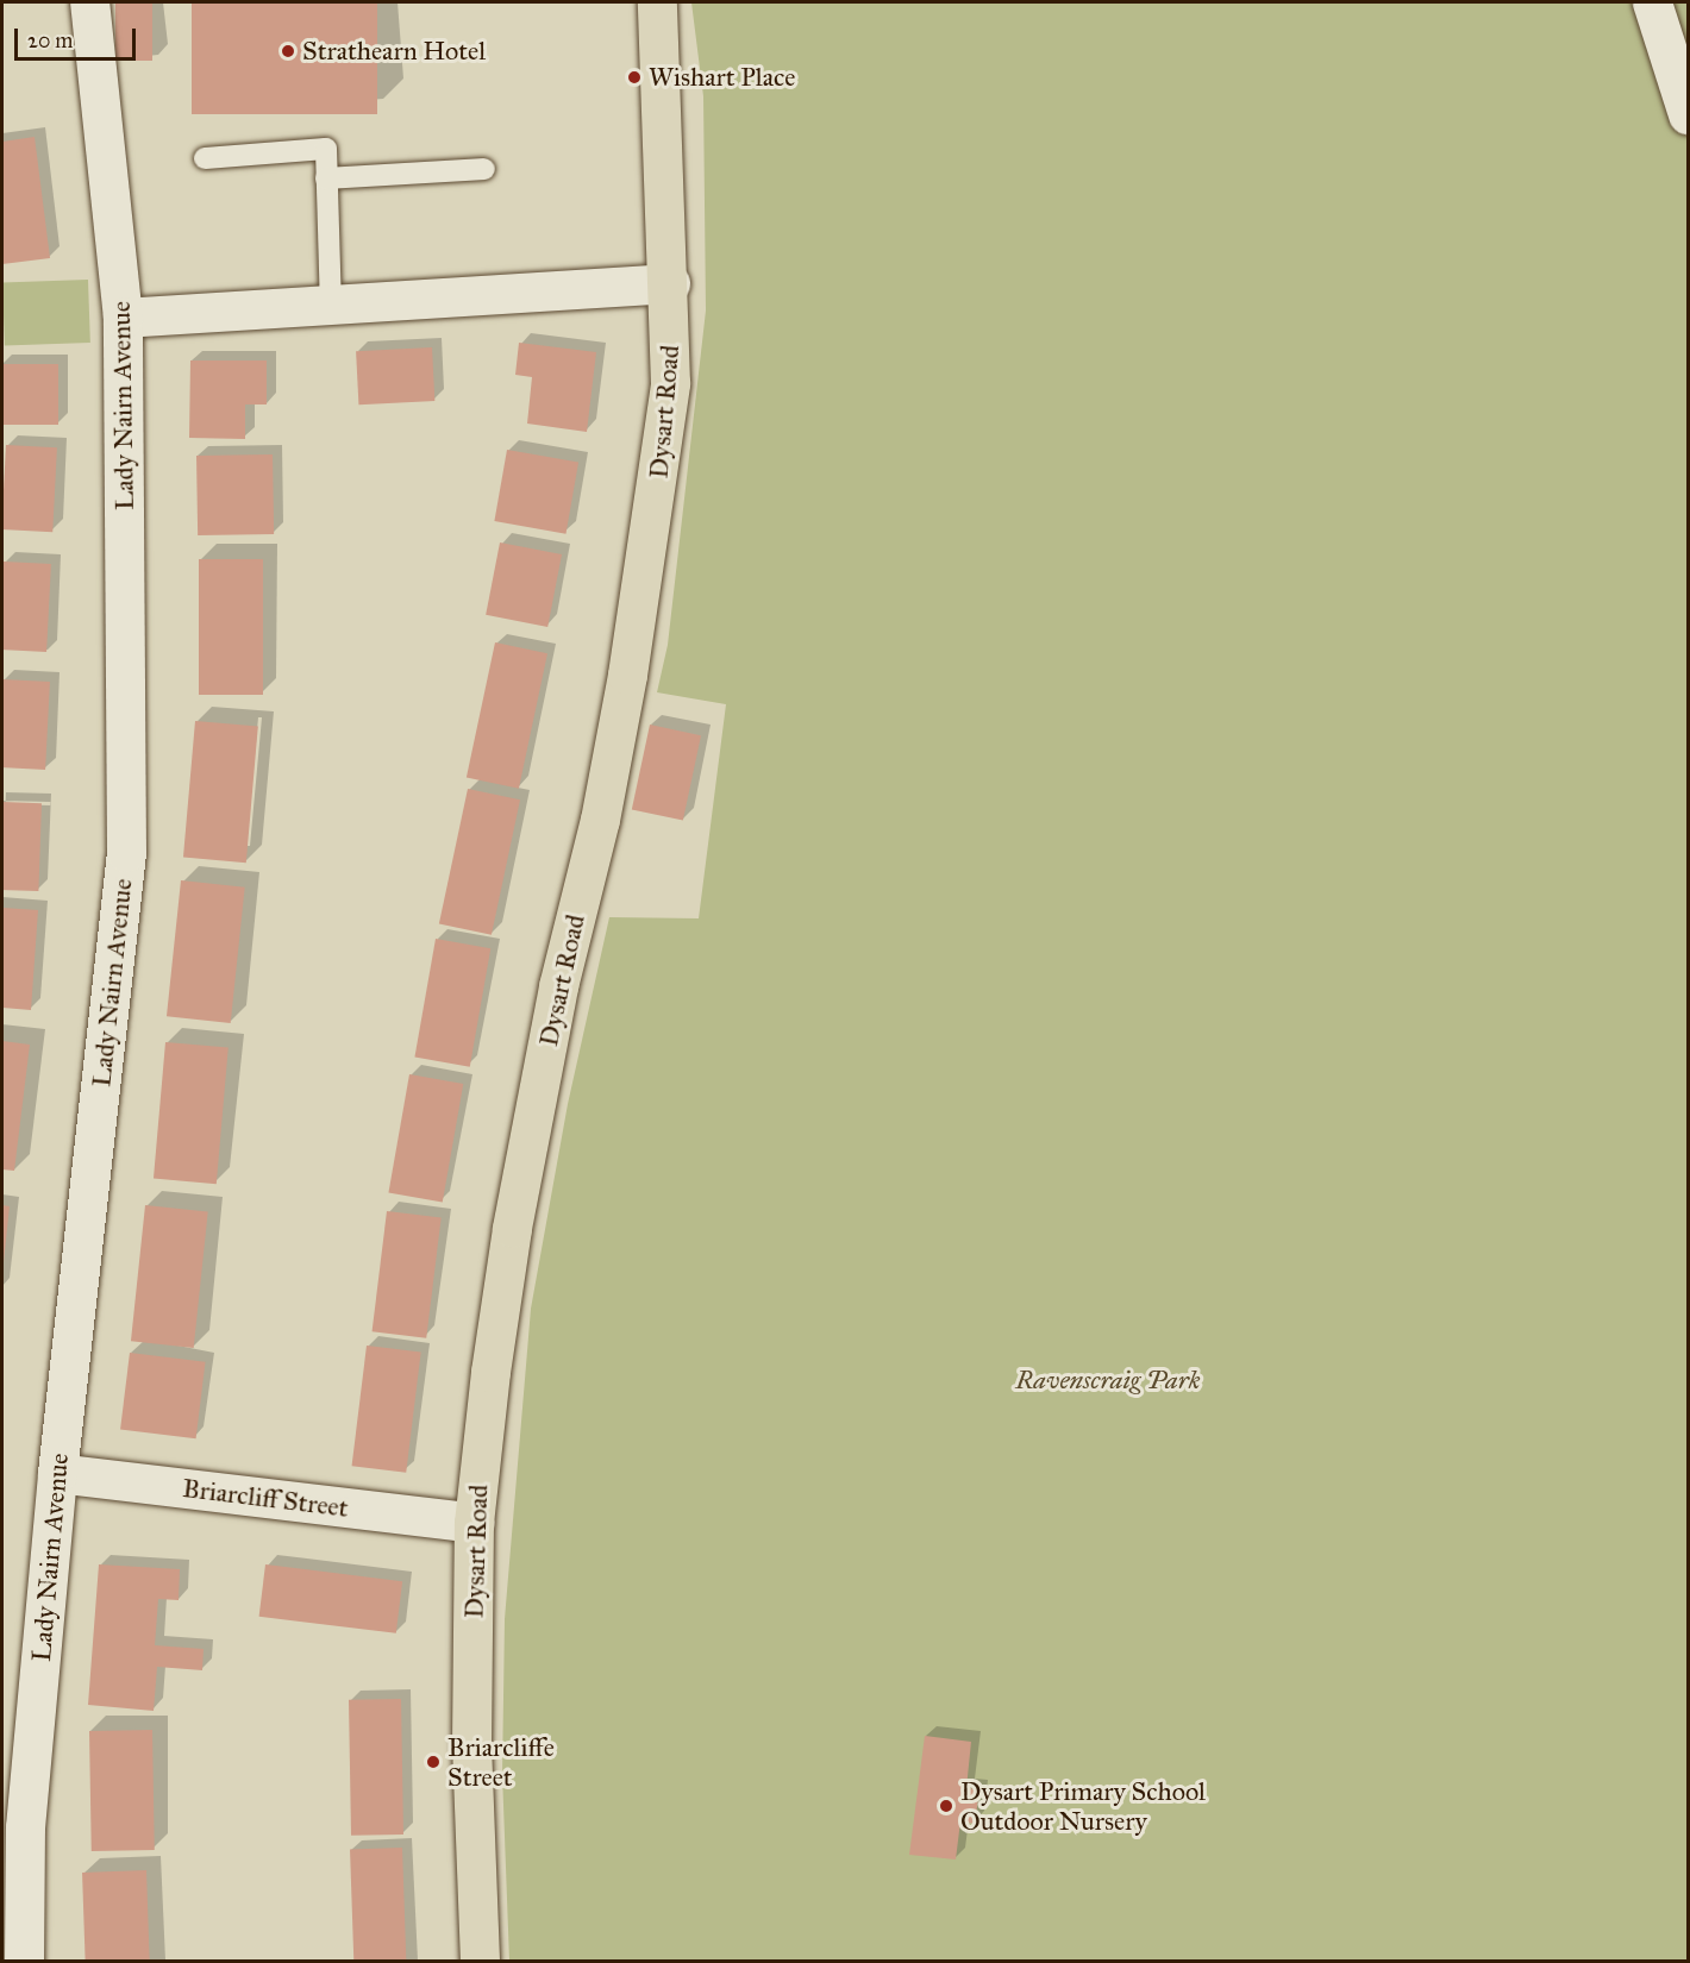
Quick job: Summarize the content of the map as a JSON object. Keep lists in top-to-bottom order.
{
  "streets": {
    "main road": ["Dysart Road"],
    "street": ["Lady Nairn Avenue", "Briarcliff Street"]
  },
  "crossings": [
    ["Lady Nairn Avenue", "Briarcliff Street"],
    ["Dysart Road", "Briarcliff Street"]
  ],
  "parks": ["Ravenscraig Park"],
  "places": [
    "Strathearn Hotel",
    "Wishart Place",
    "Briarcliffe Street",
    "Dysart Primary School Outdoor Nursery"
  ],
  "scale_bar": "20 m"
}
